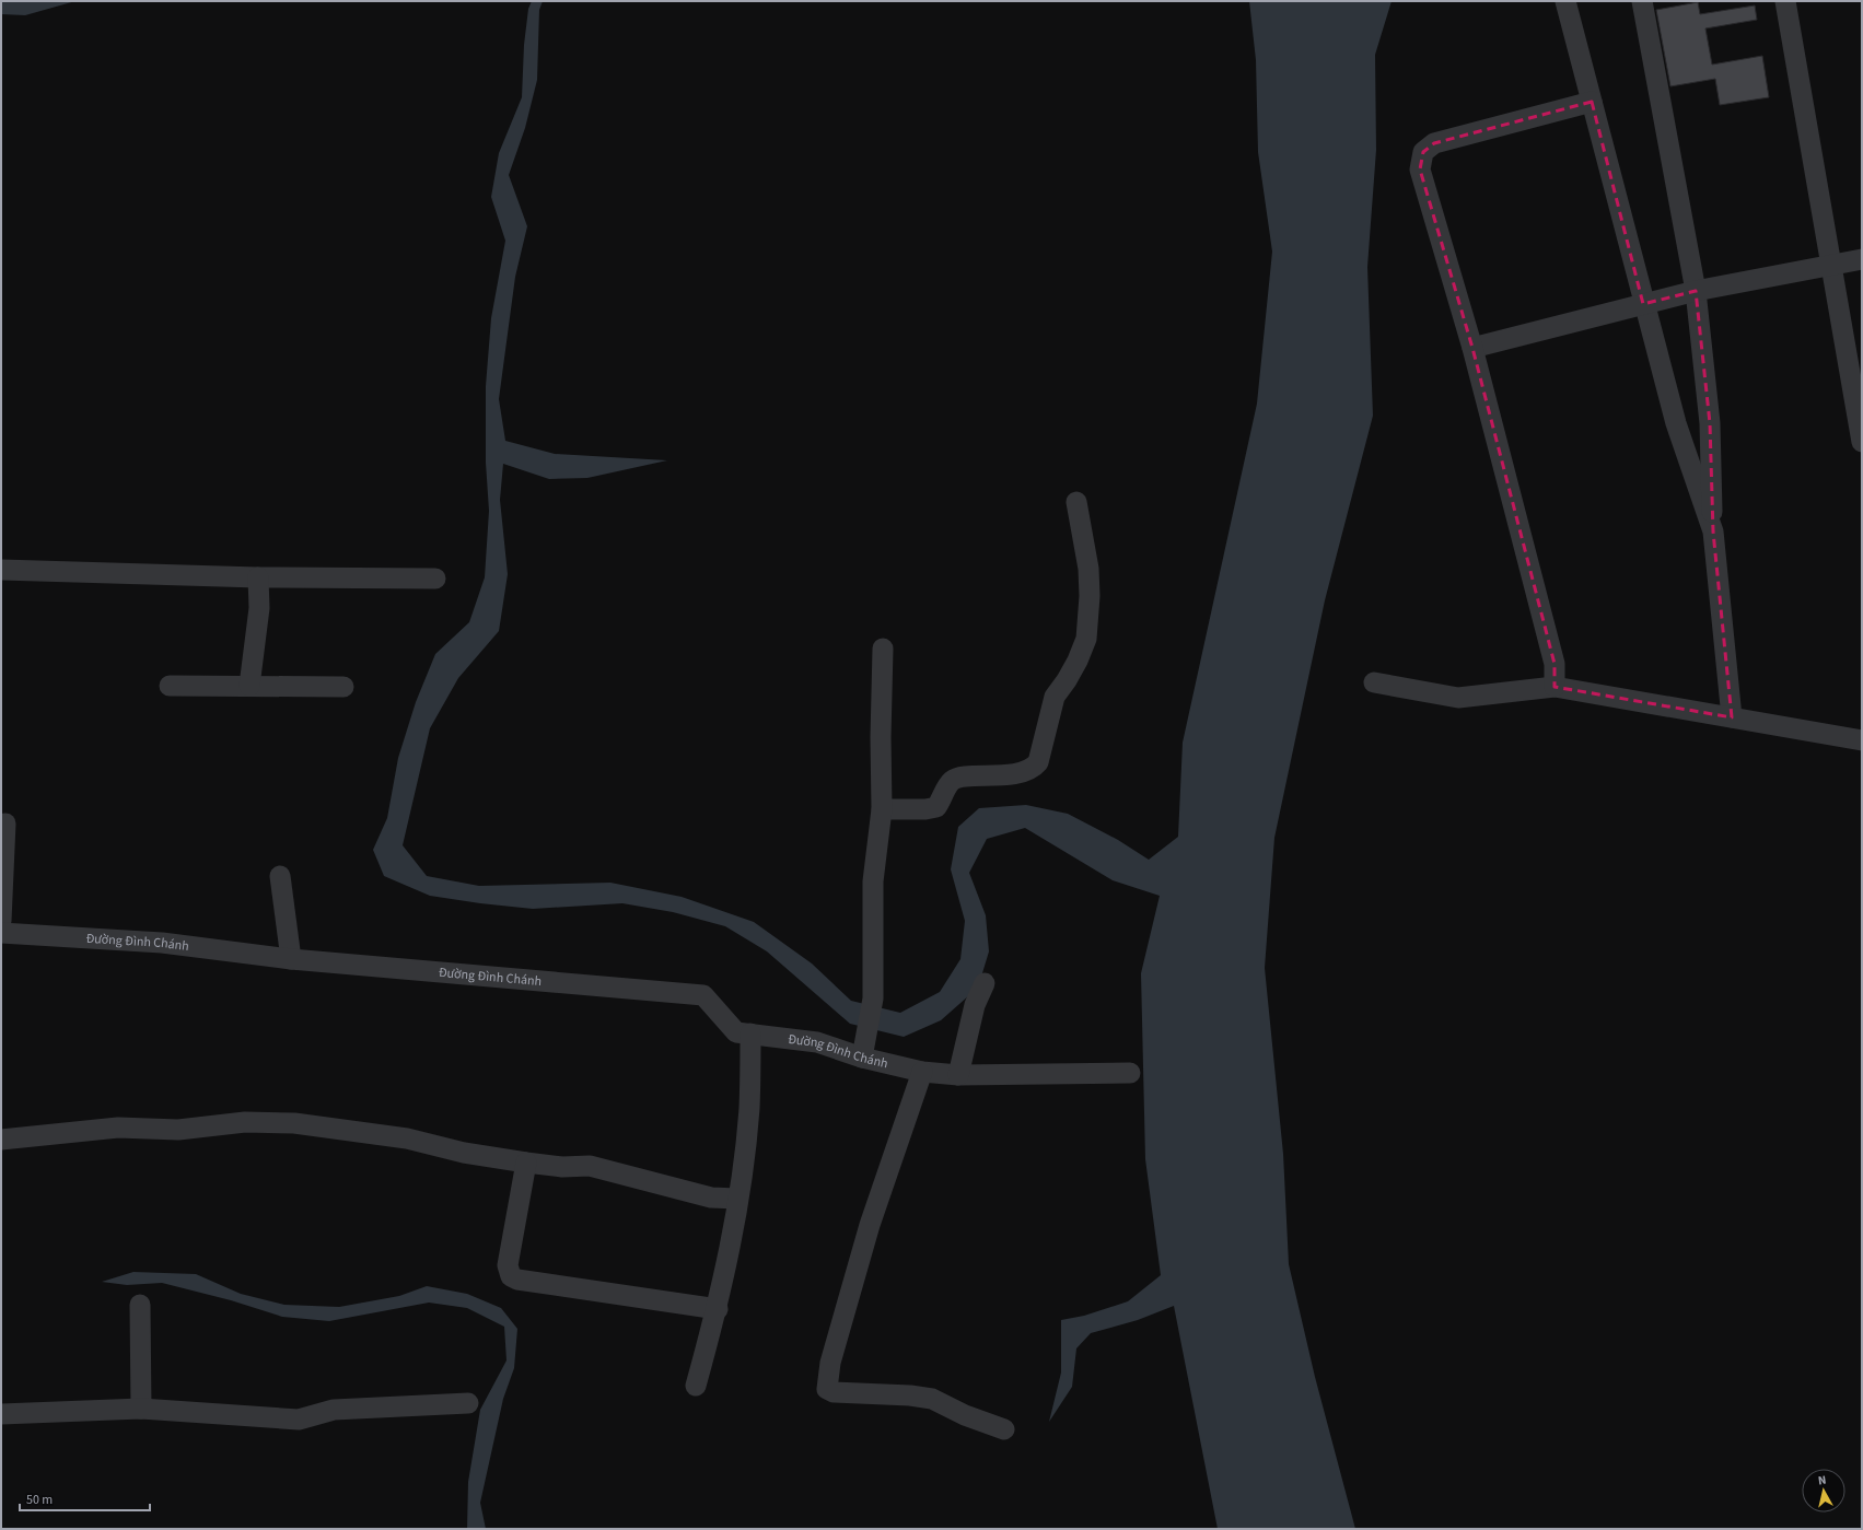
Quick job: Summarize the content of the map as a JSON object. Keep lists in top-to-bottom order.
{
  "streets": {
    "street": ["Đường Đình Chánh"]
  },
  "scale_bar": "50 m",
  "north": "top"
}
